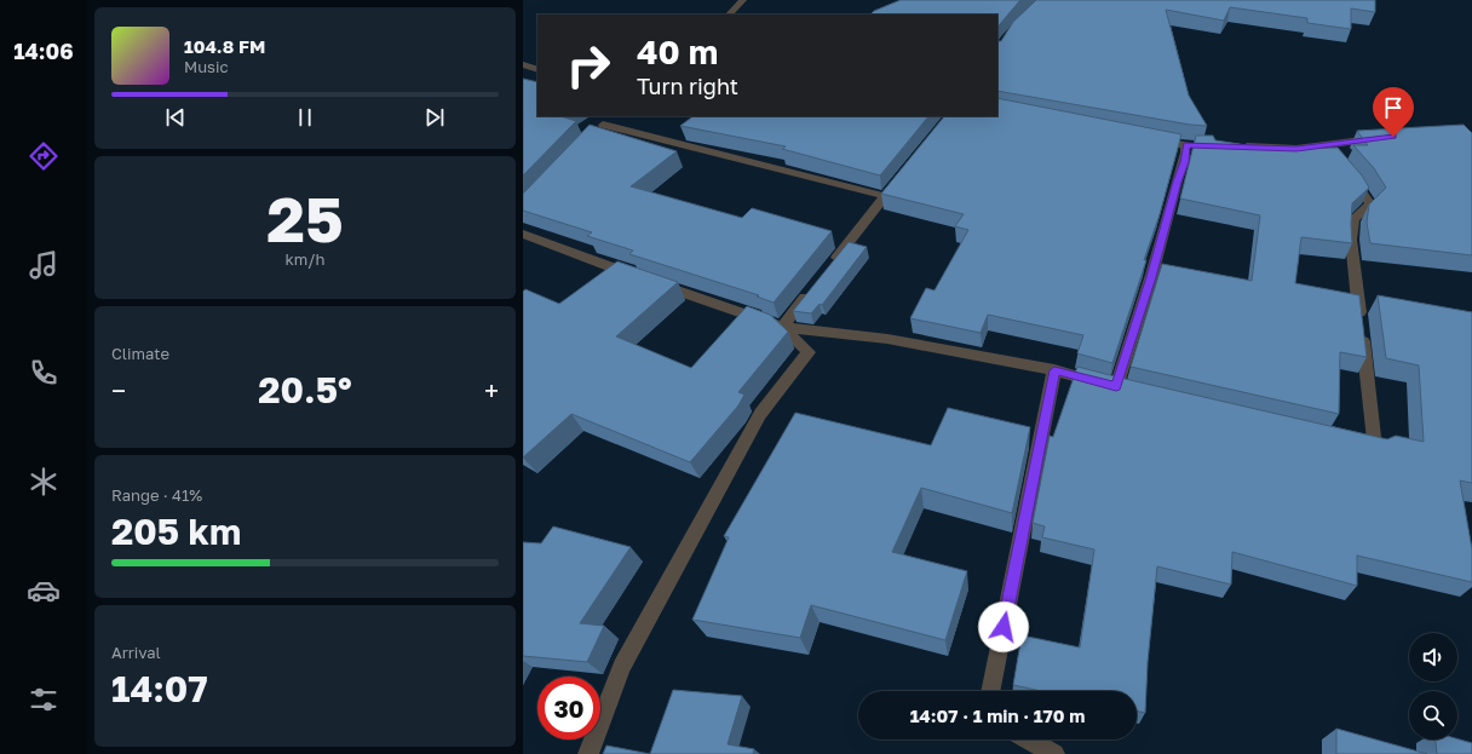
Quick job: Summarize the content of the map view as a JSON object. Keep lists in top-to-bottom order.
{
  "page": {
    "tabs": "14:06",
    "turn": ["40 m", "Turn right"],
    "song": ["104.8 FM", "Music"],
    "tile": [
      ["25", "km/h"],
      "Climate",
      ["Range · 41%", "205 km"],
      ["Arrival", "14:07"]
    ],
    "heat": ["−", "20.5°", "+"],
    "limit": "30",
    "trip": "14:07 · 1 min · 170 m"
  }
}
